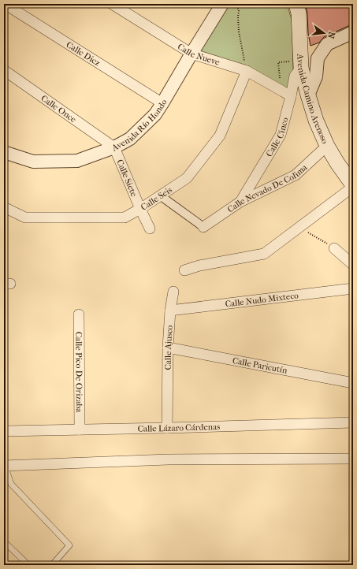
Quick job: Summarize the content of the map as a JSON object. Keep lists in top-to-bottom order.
{
  "streets": {
    "main road": ["Avenida Camino Arenoso"],
    "street": [
      "Calle Diez",
      "Calle Nueve",
      "Calle Once",
      "Avenida Río Hondo",
      "Calle Cinco",
      "Calle Siete",
      "Calle Nevado De Colima",
      "Calle Seis",
      "Calle Nudo Mixteco",
      "Calle Ajusco",
      "Calle Paricutín",
      "Calle Pico De Orizaba",
      "Calle Lázaro Cárdenas"
    ]
  },
  "crossings": [
    ["Calle Diez", "Avenida Río Hondo"],
    ["Calle Nueve", "Avenida Río Hondo"],
    ["Calle Nueve", "Calle Cinco"],
    ["Calle Nueve", "Calle Seis"],
    ["Avenida Camino Arenoso", "Calle Cinco"],
    ["Avenida Camino Arenoso", "Calle Nevado De Colima"],
    ["Calle Once", "Avenida Río Hondo"],
    ["Calle Once", "Calle Siete"],
    ["Avenida Río Hondo", "Calle Siete"],
    ["Calle Cinco", "Calle Nevado De Colima"],
    ["Calle Siete", "Calle Seis"],
    ["Calle Nudo Mixteco", "Calle Ajusco"],
    ["Calle Ajusco", "Calle Paricutín"],
    ["Calle Ajusco", "Calle Lázaro Cárdenas"],
    ["Calle Pico De Orizaba", "Calle Lázaro Cárdenas"]
  ],
  "north": "right"
}
